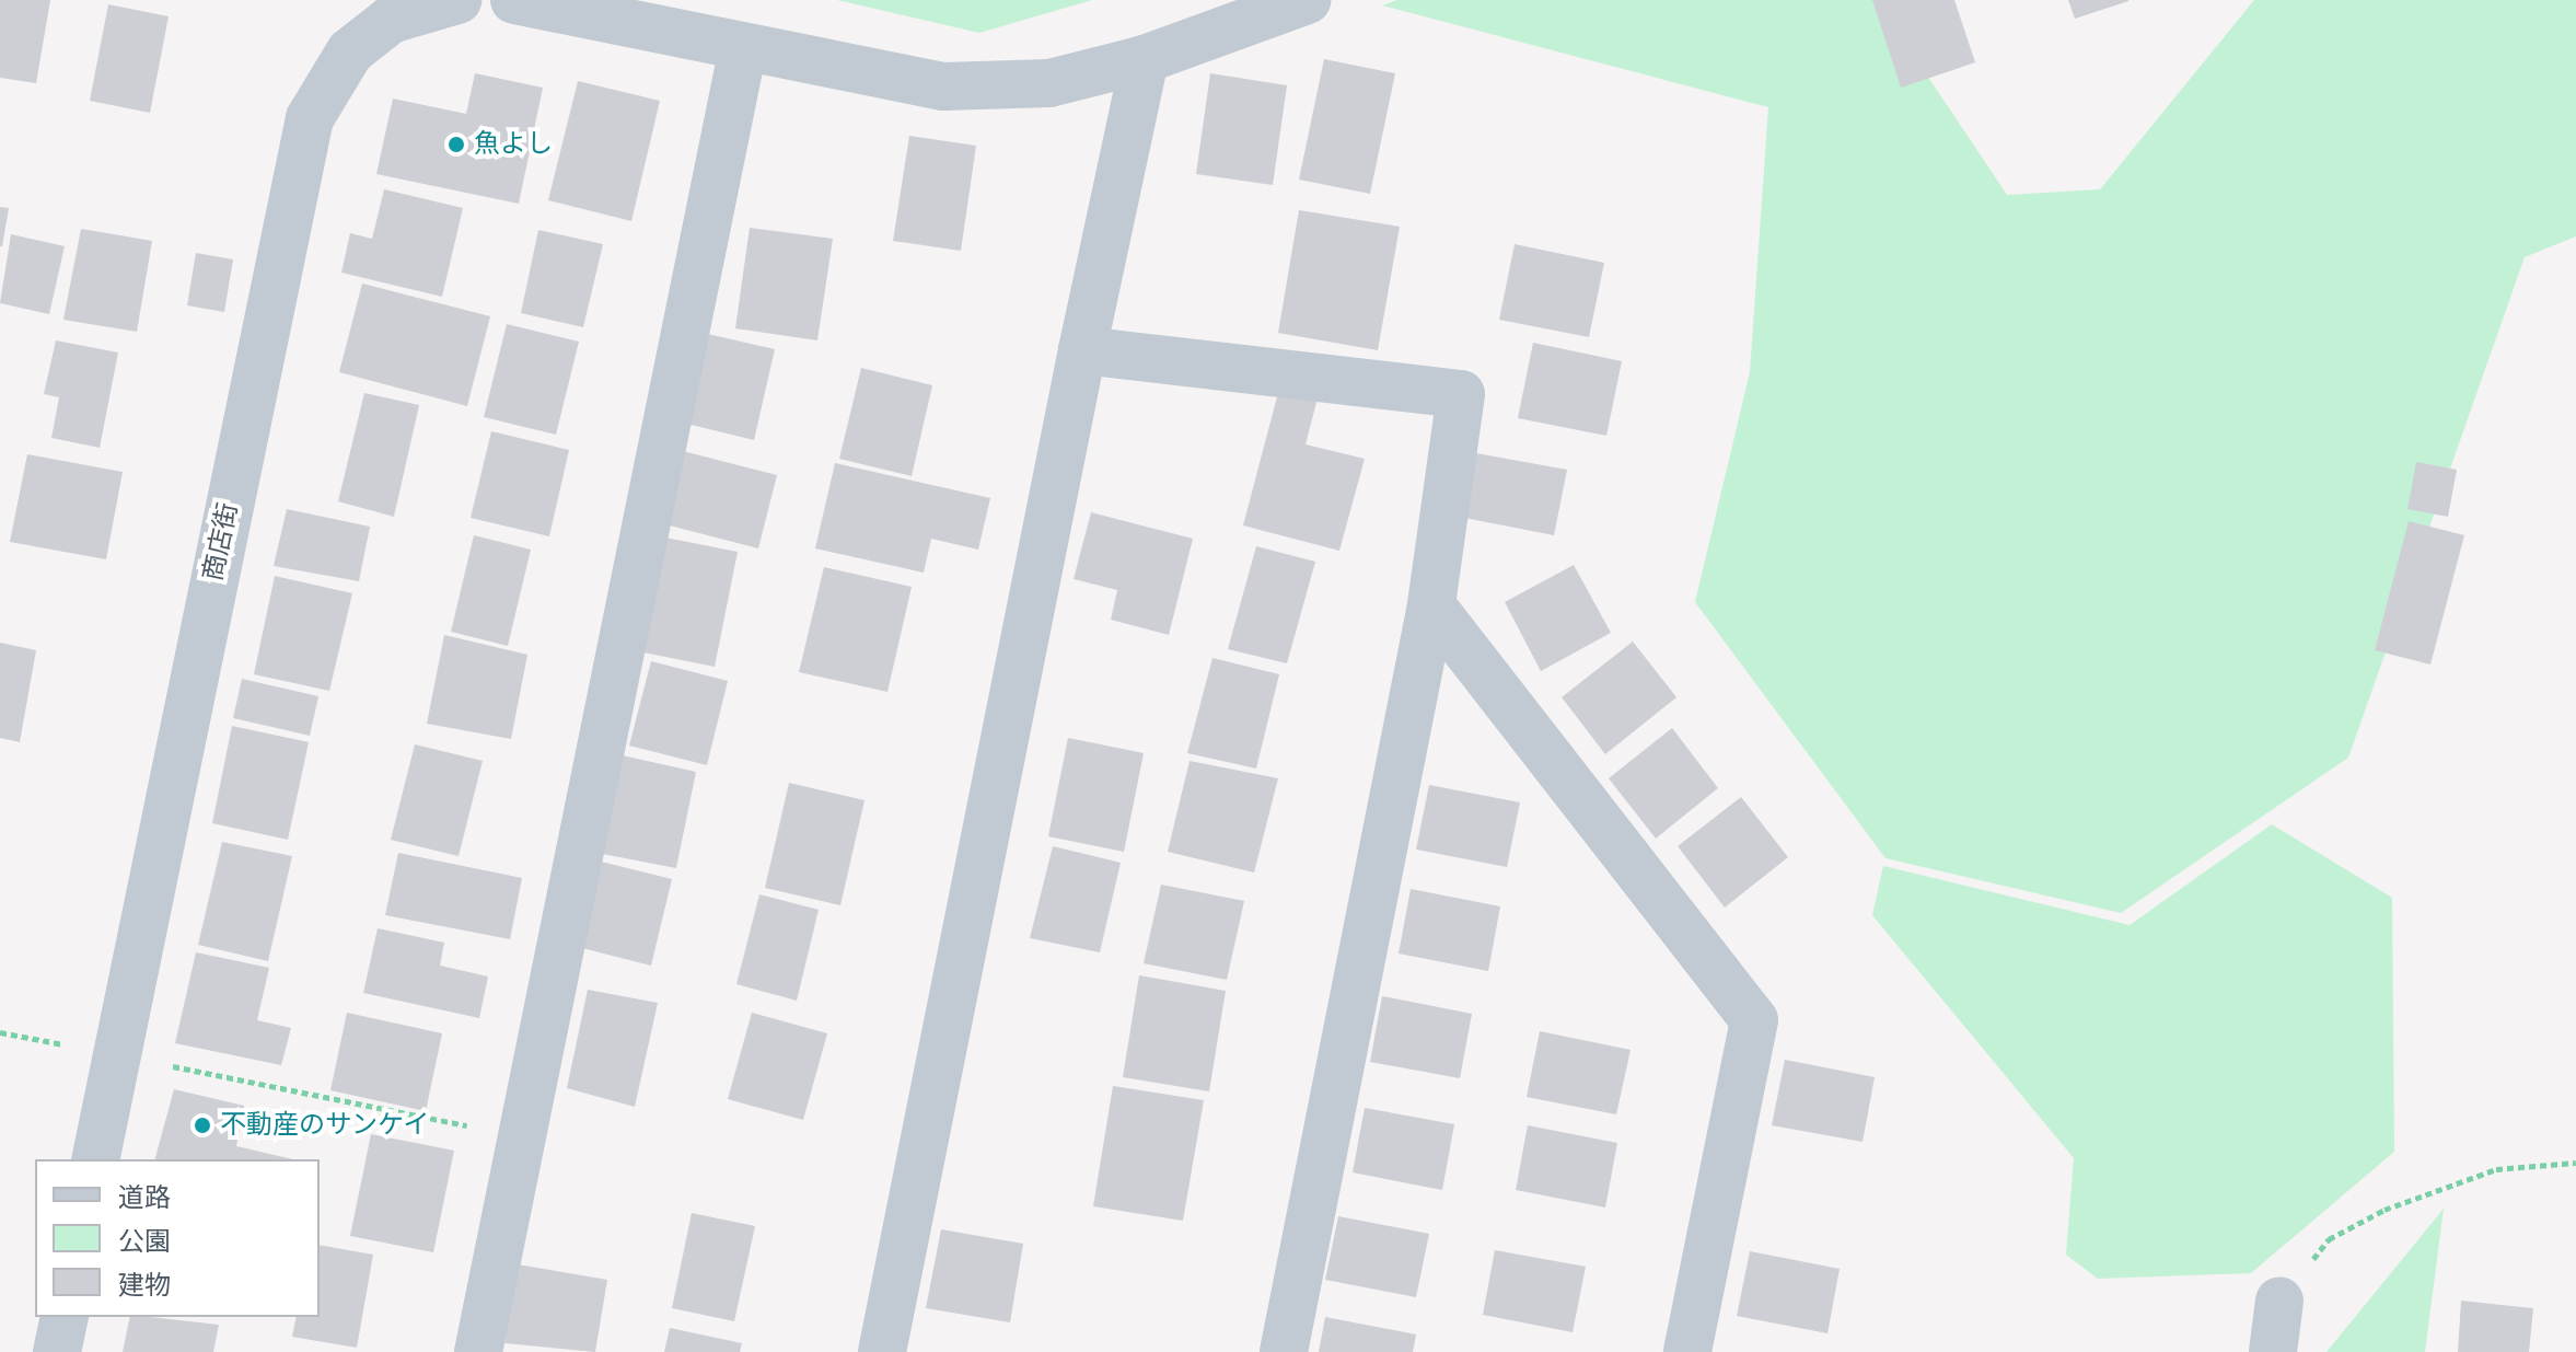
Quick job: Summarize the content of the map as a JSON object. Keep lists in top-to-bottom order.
{
  "streets": {
    "street": ["商店街"]
  },
  "places": ["魚よし", "不動産のサンケイ"],
  "legend": ["道路", "公園", "建物"]
}
